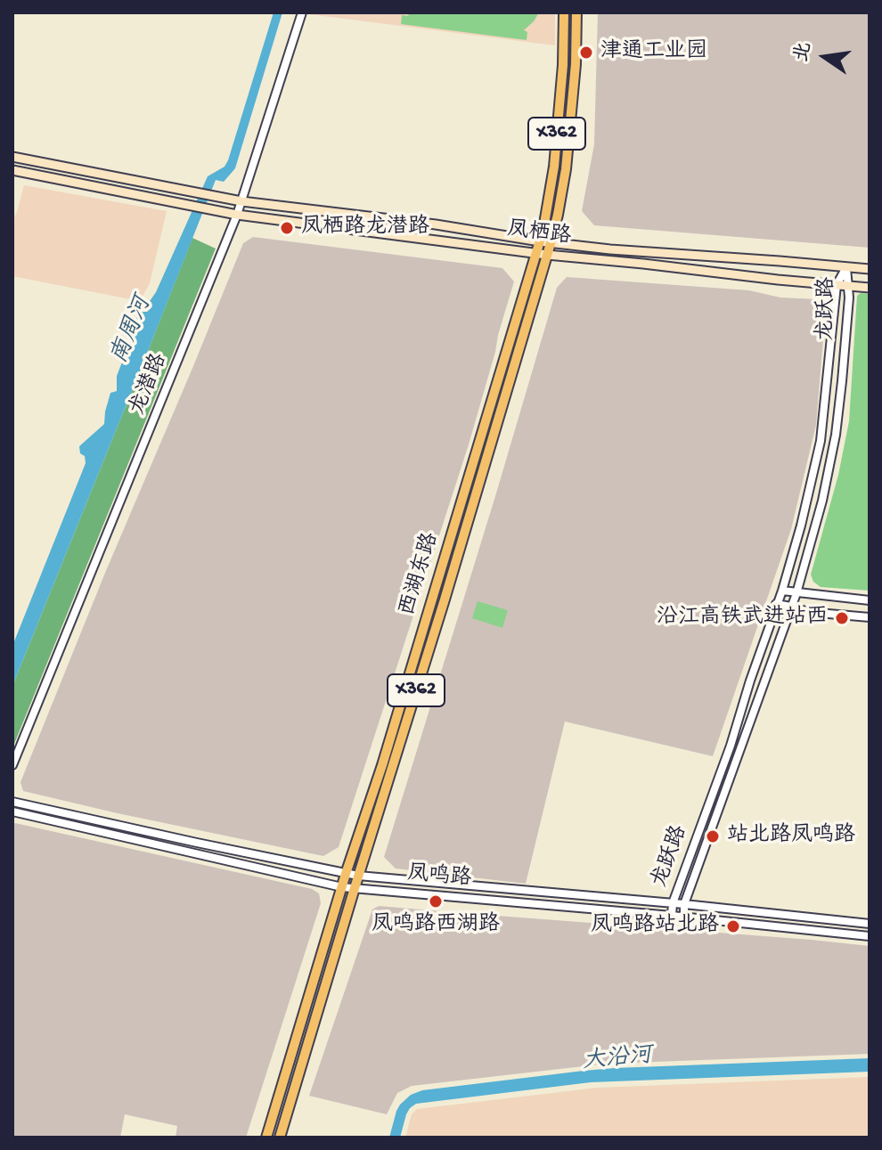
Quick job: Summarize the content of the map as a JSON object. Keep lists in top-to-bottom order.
{
  "streets": {
    "main road": ["X362", "凤栖路", "西湖东路"],
    "street": ["龙跃路", "龙潜路", "凤鸣路"]
  },
  "crossings": [
    ["凤栖路", "龙跃路"],
    ["凤栖路", "龙潜路"],
    ["凤栖路", "西湖东路"],
    ["龙跃路", "凤鸣路"],
    ["西湖东路", "凤鸣路"]
  ],
  "water": ["南周河", "大沿河"],
  "places": [
    "津通工业园",
    "凤栖路龙潜路",
    "沿江高铁武进站西",
    "站北路凤鸣路",
    "凤鸣路西湖路",
    "凤鸣路站北路"
  ],
  "north": "left"
}
